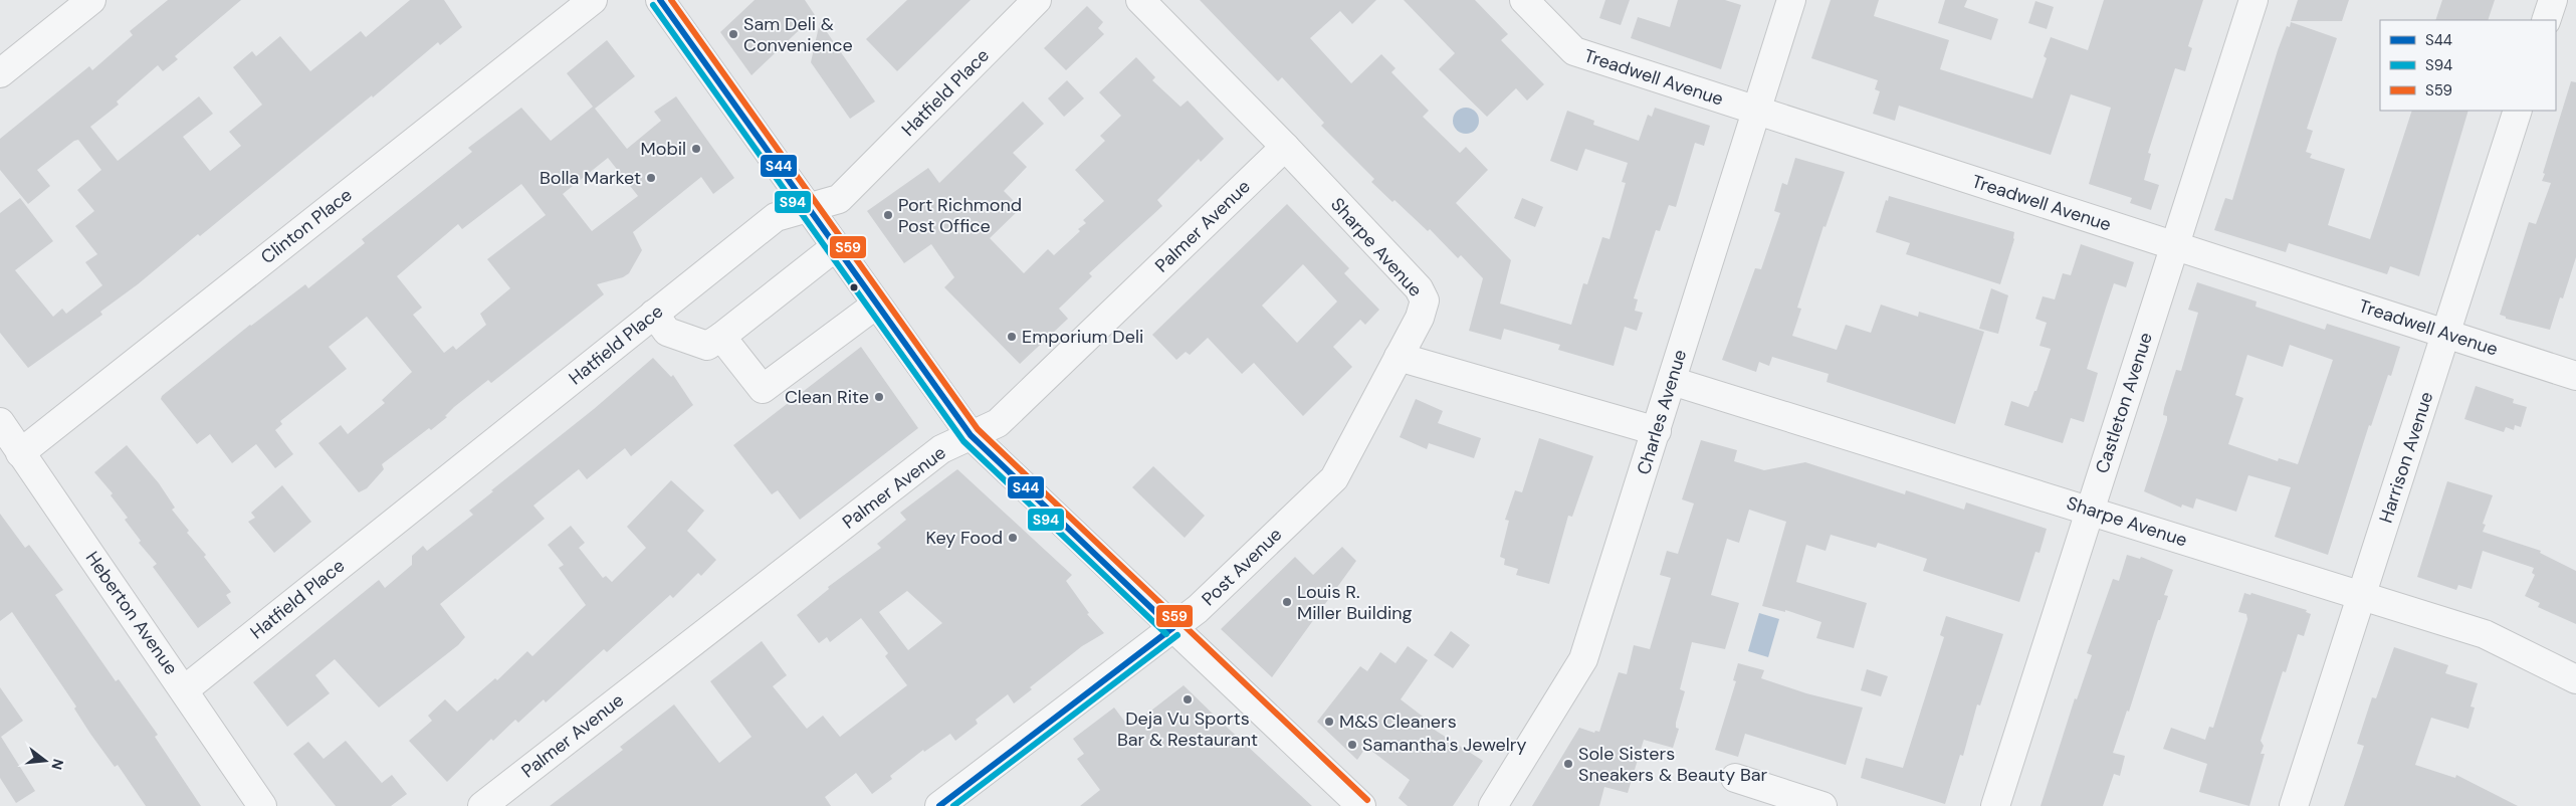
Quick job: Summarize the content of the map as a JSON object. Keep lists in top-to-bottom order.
{
  "streets": {
    "street": [
      "Treadwell Avenue",
      "Hatfield Place",
      "Clinton Place",
      "Palmer Avenue",
      "Sharpe Avenue",
      "Castleton Avenue",
      "Charles Avenue",
      "Harrison Avenue",
      "Post Avenue",
      "Heberton Avenue"
    ]
  },
  "crossings": [
    ["Treadwell Avenue", "Castleton Avenue"],
    ["Treadwell Avenue", "Charles Avenue"],
    ["Treadwell Avenue", "Harrison Avenue"],
    ["Hatfield Place", "Heberton Avenue"],
    ["Clinton Place", "Heberton Avenue"],
    ["Palmer Avenue", "Sharpe Avenue"],
    ["Sharpe Avenue", "Castleton Avenue"],
    ["Sharpe Avenue", "Charles Avenue"],
    ["Sharpe Avenue", "Harrison Avenue"],
    ["Sharpe Avenue", "Post Avenue"]
  ],
  "places": [
    "Sam Deli & Convenience",
    "Mobil",
    "Bolla Market",
    "Port Richmond Post Office",
    "Emporium Deli",
    "Clean Rite",
    "Key Food",
    "Louis R. Miller Building",
    "Deja Vu Sports Bar & Restaurant",
    "M&S Cleaners",
    "Samantha's Jewelry",
    "Sole Sisters Sneakers & Beauty Bar"
  ],
  "lines": ["transit line S44", "transit line S59", "transit line S94"],
  "legend": ["S44", "S94", "S59"],
  "north": "right"
}
